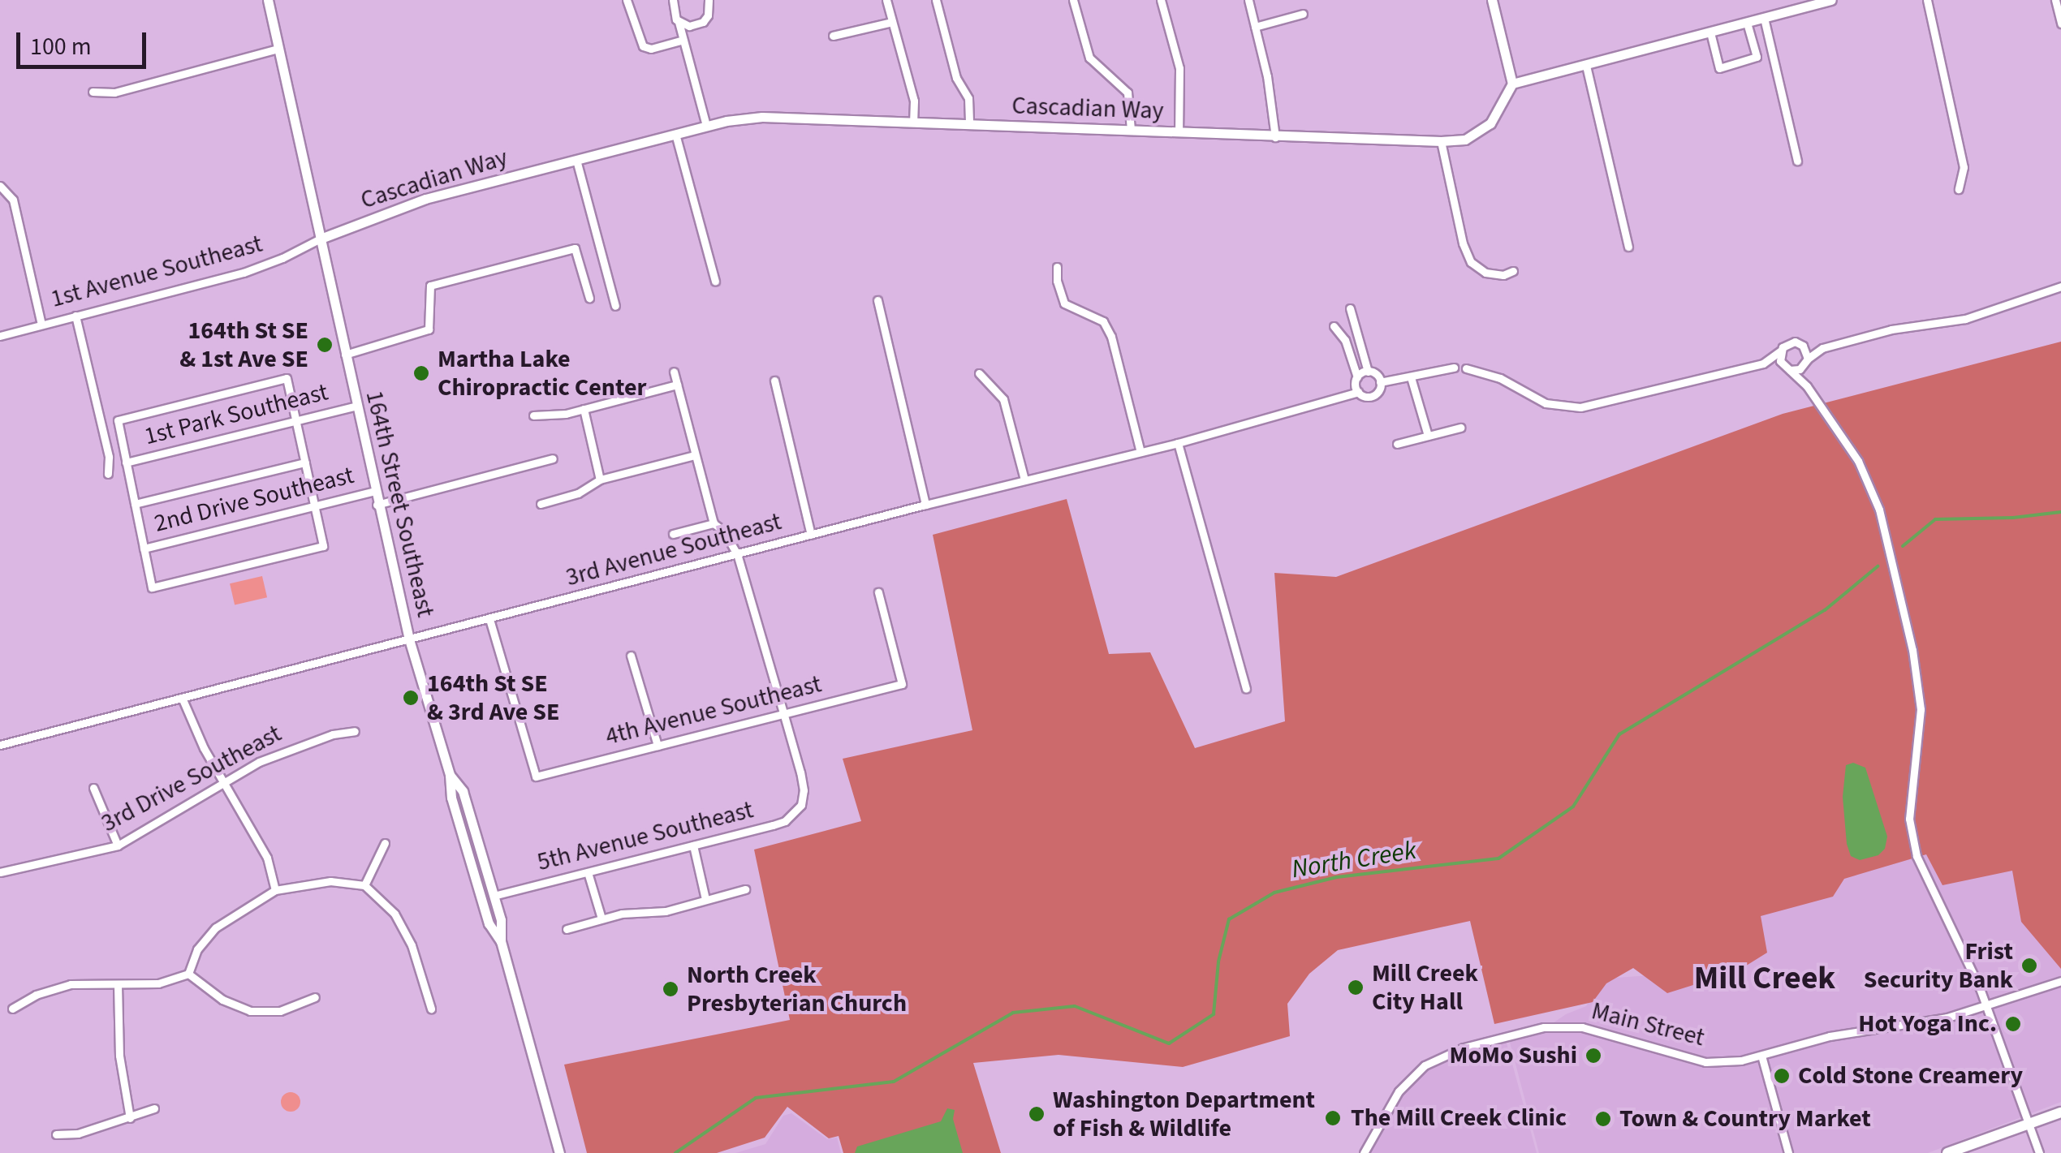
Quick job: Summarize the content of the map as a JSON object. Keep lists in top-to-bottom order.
{
  "streets": {
    "street": [
      "Cascadian Way",
      "1st Avenue Southeast",
      "1st Park Southeast",
      "2nd Drive Southeast",
      "164th Street Southeast",
      "3rd Avenue Southeast",
      "4th Avenue Southeast",
      "3rd Drive Southeast",
      "5th Avenue Southeast",
      "Main Street"
    ]
  },
  "crossings": [
    ["Cascadian Way", "1st Avenue Southeast"],
    ["Cascadian Way", "164th Street Southeast"],
    ["1st Avenue Southeast", "164th Street Southeast"],
    ["1st Park Southeast", "164th Street Southeast"],
    ["2nd Drive Southeast", "164th Street Southeast"],
    ["164th Street Southeast", "3rd Avenue Southeast"],
    ["164th Street Southeast", "5th Avenue Southeast"],
    ["3rd Avenue Southeast", "4th Avenue Southeast"],
    ["4th Avenue Southeast", "5th Avenue Southeast"]
  ],
  "districts": ["Mill Creek"],
  "water": ["North Creek"],
  "places": [
    "164th St SE & 1st Ave SE",
    "Martha Lake Chiropractic Center",
    "164th St SE & 3rd Ave SE",
    "Frist Security Bank",
    "Mill Creek City Hall",
    "North Creek Presbyterian Church",
    "Hot Yoga Inc.",
    "MoMo Sushi",
    "Cold Stone Creamery",
    "Washington Department of Fish & Wildlife",
    "The Mill Creek Clinic",
    "Town & Country Market"
  ],
  "scale_bar": "100 m"
}
